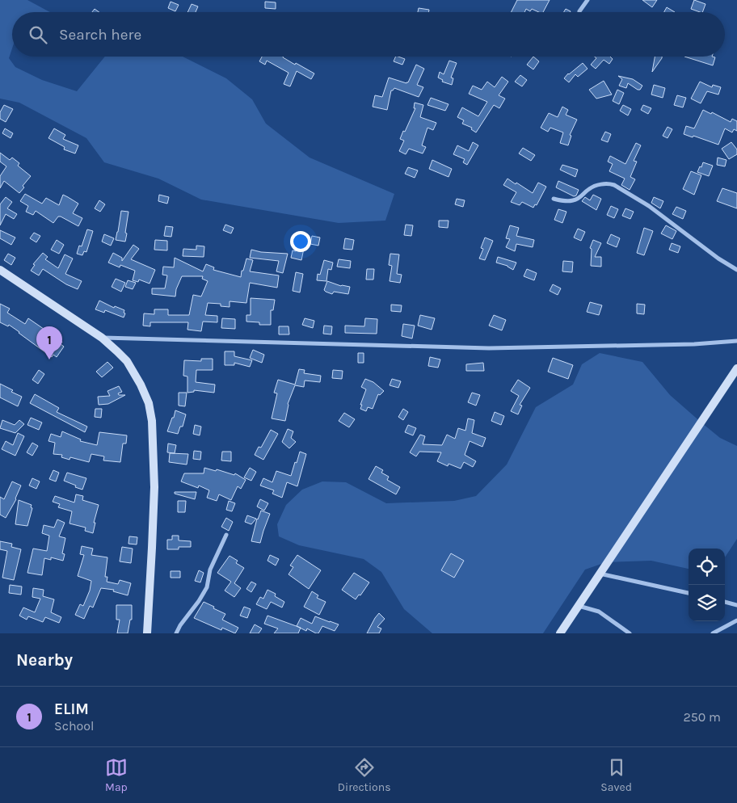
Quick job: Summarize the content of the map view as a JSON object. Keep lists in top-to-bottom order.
{
  "page": {
    "search": "Search here",
    "pins": "1",
    "heading": "Nearby",
    "list": [
      {
        "mark": "1",
        "name": "ELIM",
        "note": "School",
        "value": "250 m"
      }
    ],
    "nav": ["Map", "Directions", "Saved"]
  }
}
